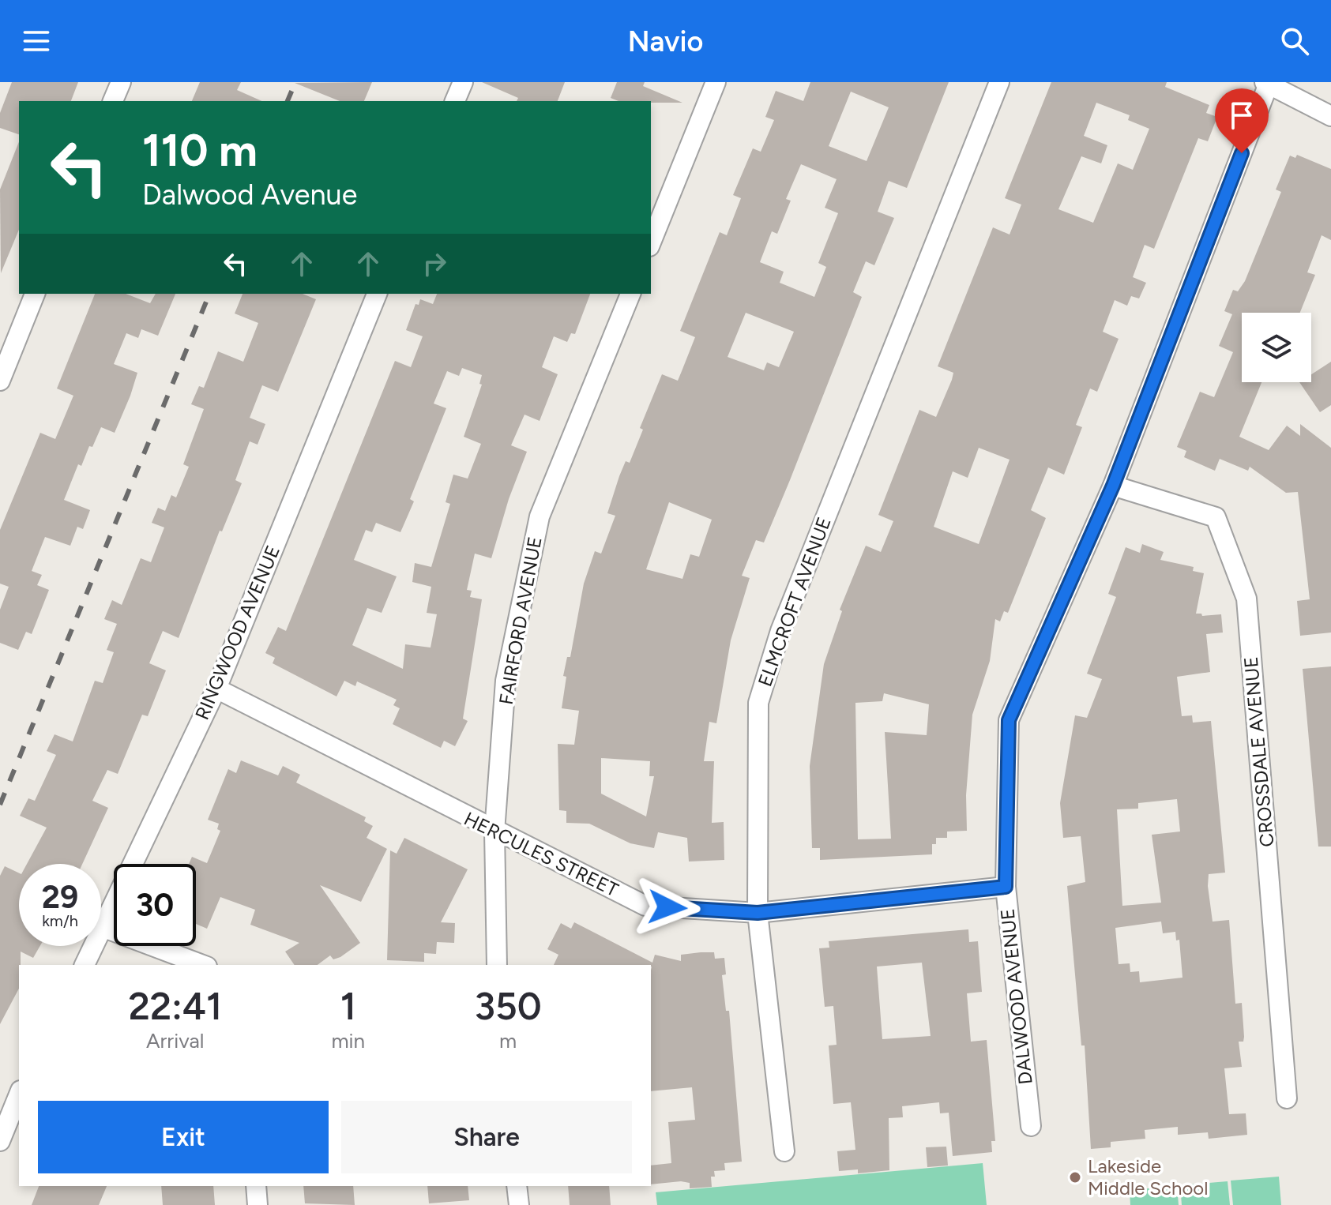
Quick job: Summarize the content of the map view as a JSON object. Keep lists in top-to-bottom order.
{
  "streets": {
    "street": [
      "ELMCROFT AVENUE",
      "FAIRFORD AVENUE",
      "RINGWOOD AVENUE",
      "CROSSDALE AVENUE",
      "HERCULES STREET",
      "DALWOOD AVENUE"
    ]
  },
  "crossings": [
    ["ELMCROFT AVENUE", "HERCULES STREET"],
    ["FAIRFORD AVENUE", "HERCULES STREET"],
    ["RINGWOOD AVENUE", "HERCULES STREET"],
    ["CROSSDALE AVENUE", "DALWOOD AVENUE"],
    ["HERCULES STREET", "DALWOOD AVENUE"]
  ],
  "places": ["Lakeside Middle School"],
  "page": {
    "header": "Navio",
    "turn": ["110 m", "Dalwood Avenue"],
    "speed": "29 km/h",
    "limit": "30",
    "eta": [
      "22:41",
      "Arrival",
      "1",
      "min",
      "350",
      "m"
    ],
    "buttons": ["Exit", "Share"]
  }
}
